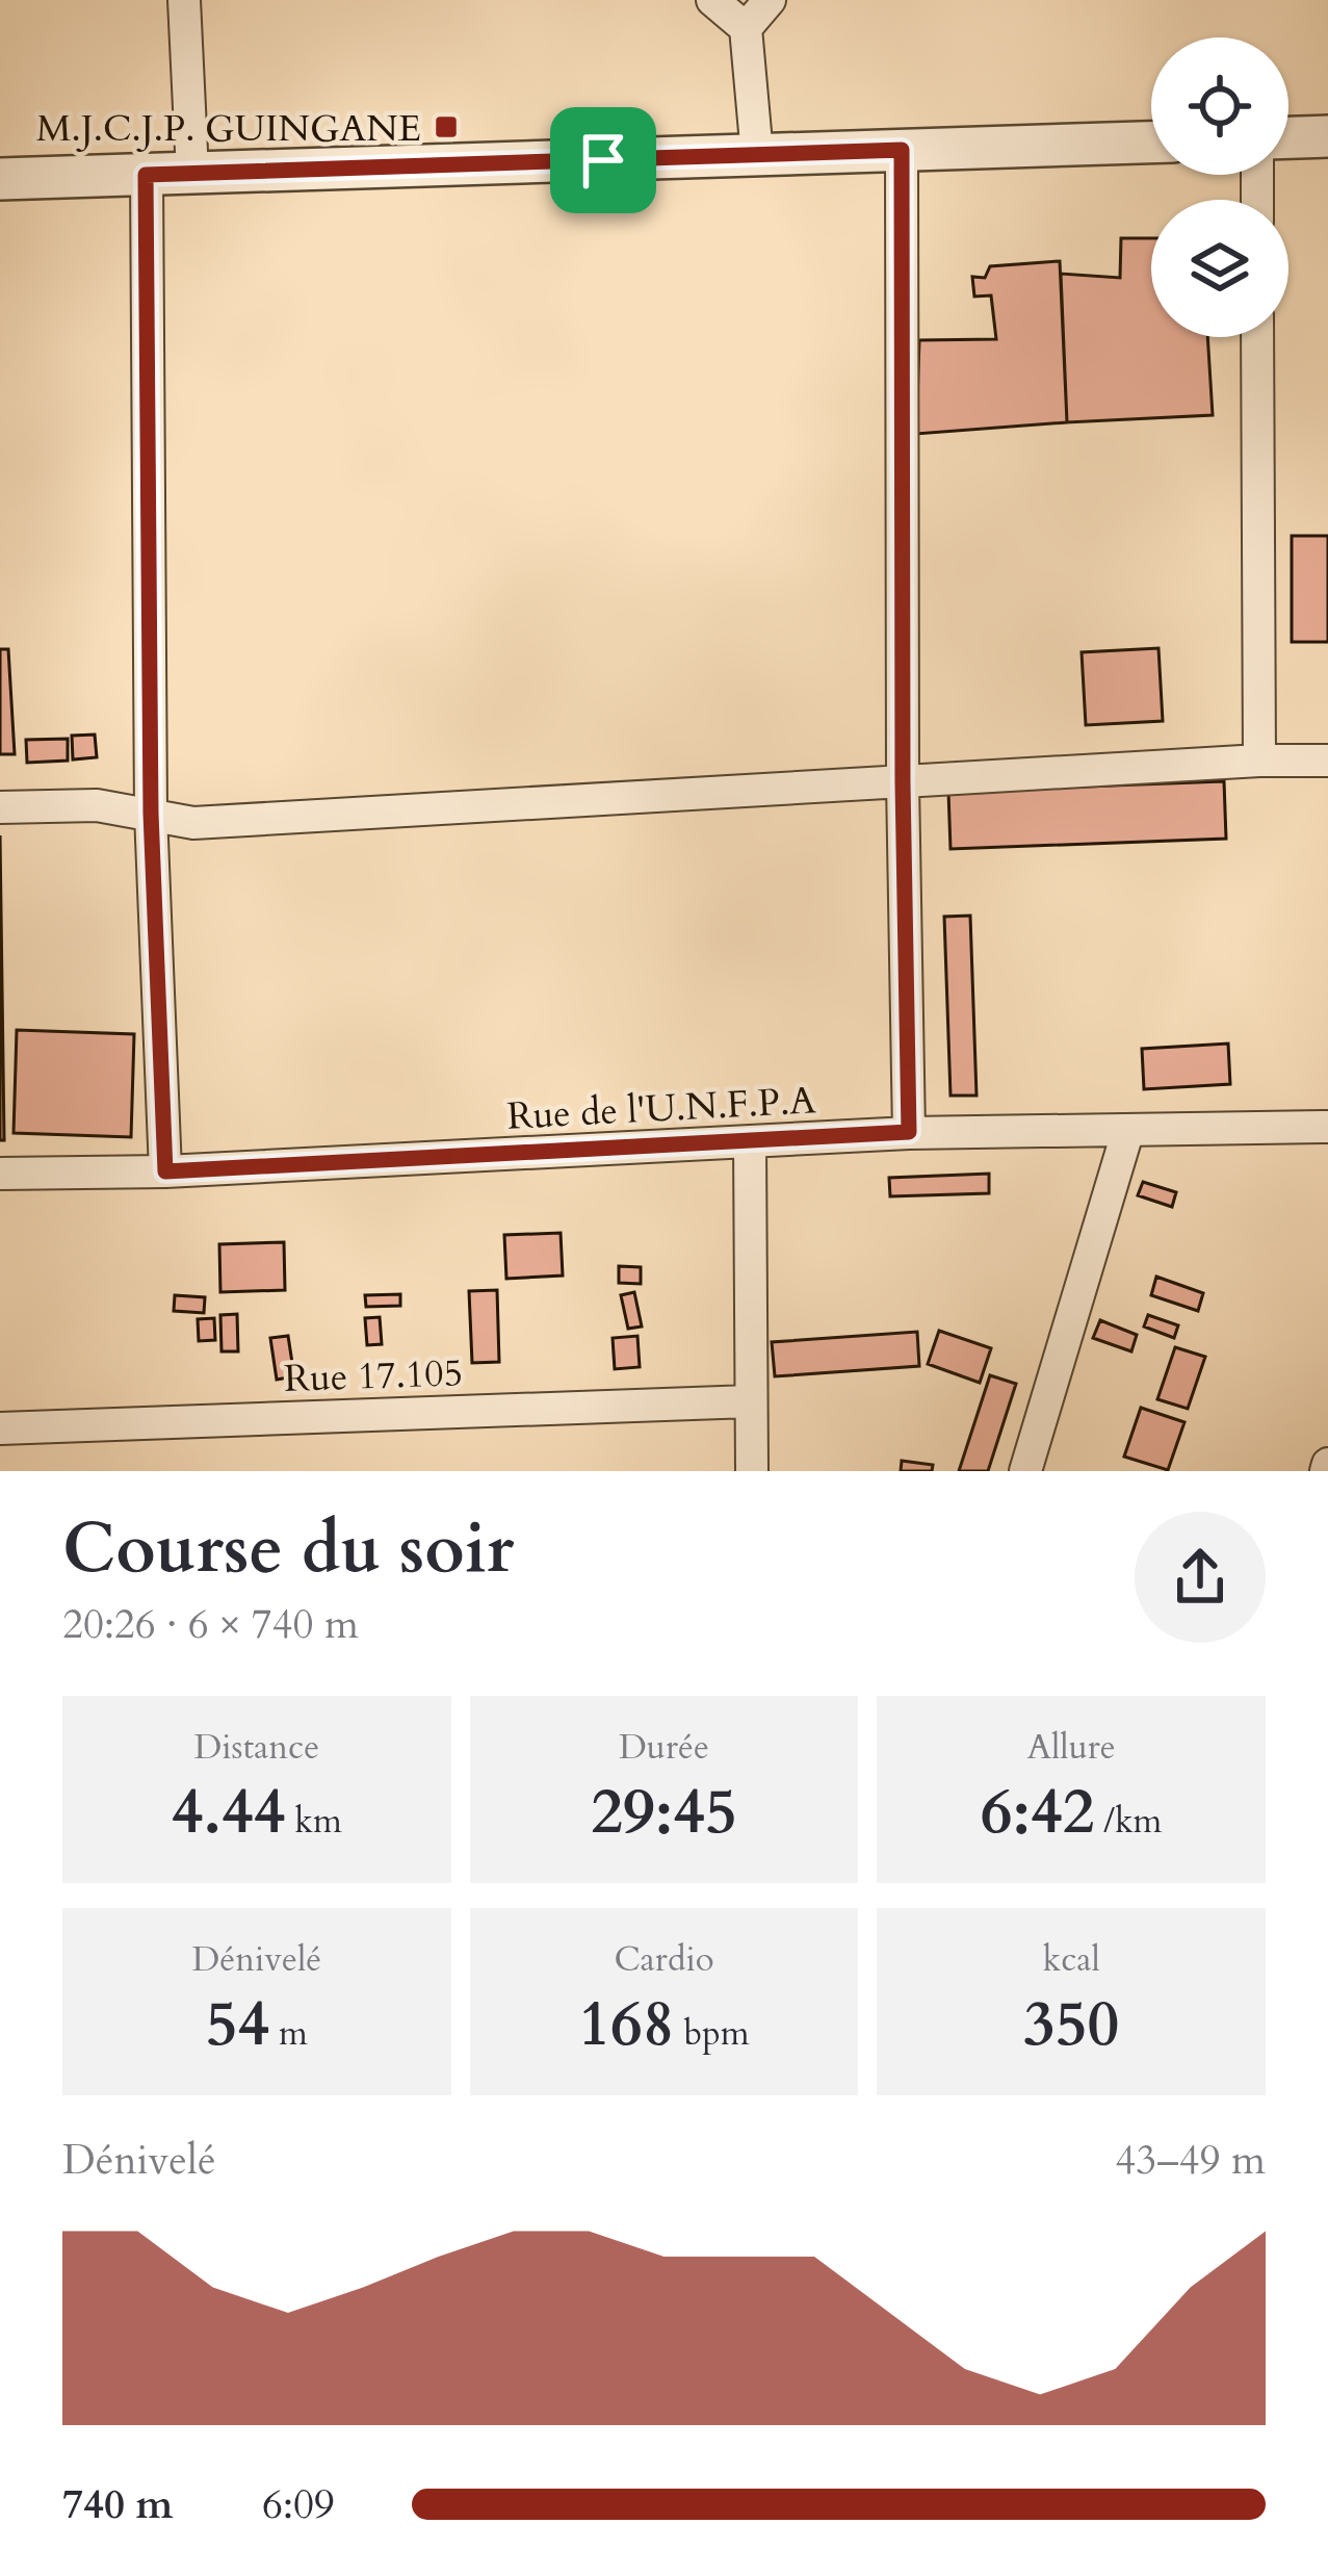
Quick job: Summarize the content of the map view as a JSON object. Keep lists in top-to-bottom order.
{
  "streets": {
    "street": ["Rue de l'U.N.F.P.A", "Rue 17.105"]
  },
  "places": {
    "transit": ["M.J.C.J.P. GUINGANE"]
  },
  "page": {
    "heading": ["Course du soir", "20:26 · 6 × 740 m"],
    "stats": [
      ["Distance", "4.44 km"],
      ["Durée", "29:45"],
      ["Allure", "6:42 /km"],
      ["Dénivelé", "54 m"],
      ["Cardio", "168 bpm"],
      ["kcal", "350"]
    ],
    "chart": ["Dénivelé", "43–49 m"],
    "list": [
      {
        "name": "740 m",
        "note": "6:09"
      }
    ]
  }
}
